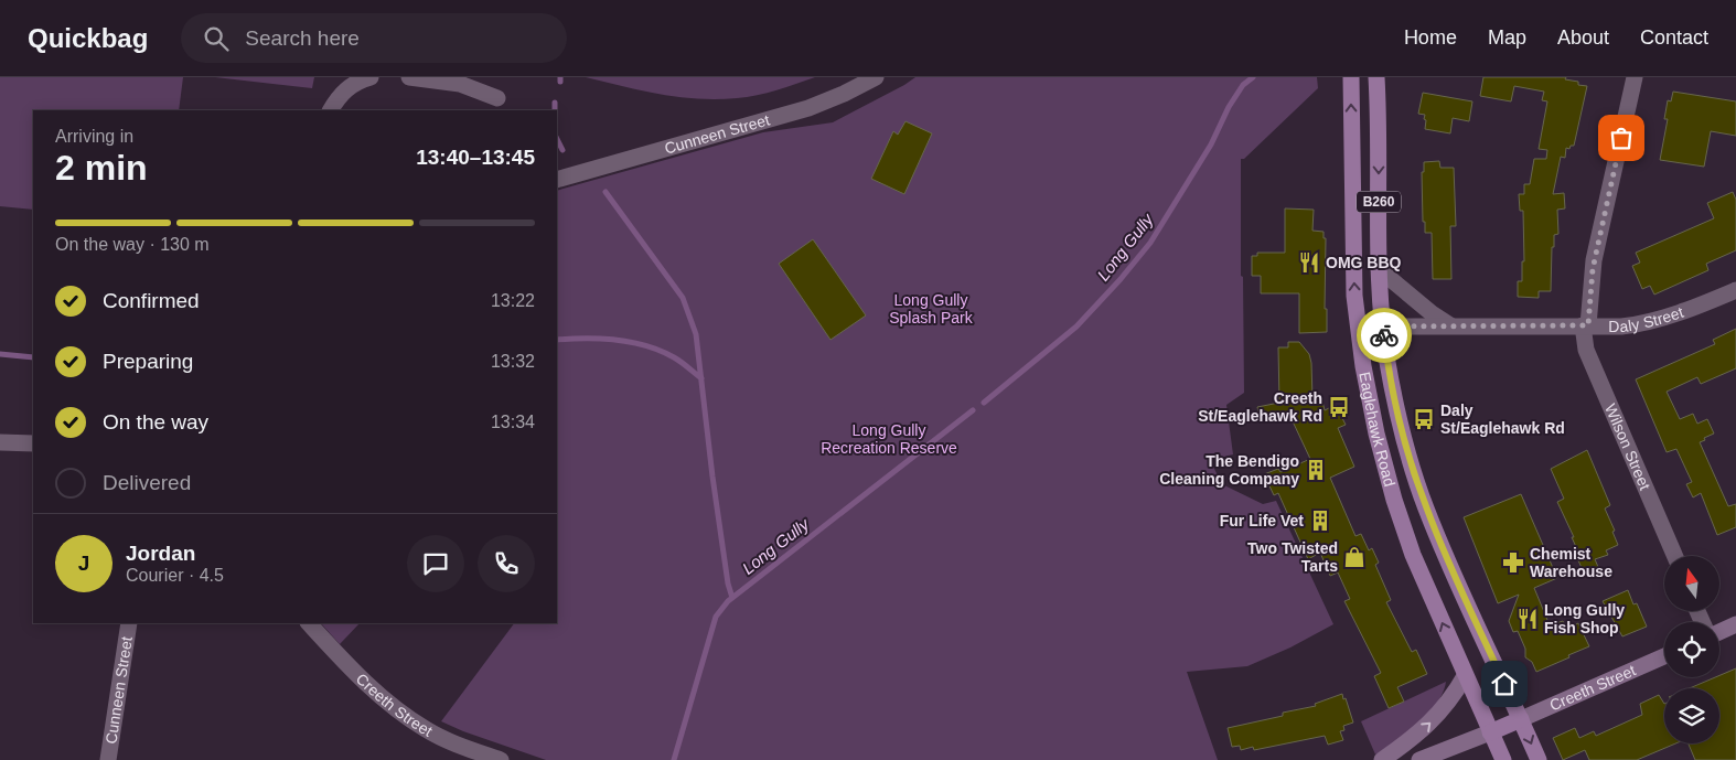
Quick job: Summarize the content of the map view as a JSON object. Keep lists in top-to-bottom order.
{
  "streets": {
    "main road": ["B260", "Eaglehawk Road", "Creeth Street"],
    "street": ["Cunneen Street", "Daly Street", "Wilson Street"]
  },
  "crossings": [
    ["Daly Street", "Eaglehawk Road"],
    ["Daly Street", "Wilson Street"],
    ["Eaglehawk Road", "Creeth Street"]
  ],
  "water": ["Long Gully"],
  "parks": ["Long Gully Splash Park", "Long Gully Recreation Reserve"],
  "places": {
    "restaurant": ["OMG BBQ", "Long Gully Fish Shop"],
    "bus stop": ["Creeth St/Eaglehawk Rd", "Daly St/Eaglehawk Rd"],
    "building": ["The Bendigo Cleaning Company", "Fur Life Vet"],
    "shop": ["Two Twisted Tarts"],
    "pharmacy": ["Chemist Warehouse"]
  },
  "north": "top",
  "page": {
    "header": "Quickbag",
    "search": "Search here",
    "nav": [
      "Home",
      "Map",
      "About",
      "Contact"
    ],
    "heading": ["2 min", "Arriving in", "13:40–13:45"],
    "panel": ["Jordan", "Courier · 4.5"],
    "bar": "On the way · 130 m",
    "list": [
      ["Confirmed", "13:22"],
      ["Preparing", "13:32"],
      ["On the way", "13:34"],
      "Delivered"
    ],
    "round": "J"
  }
}
